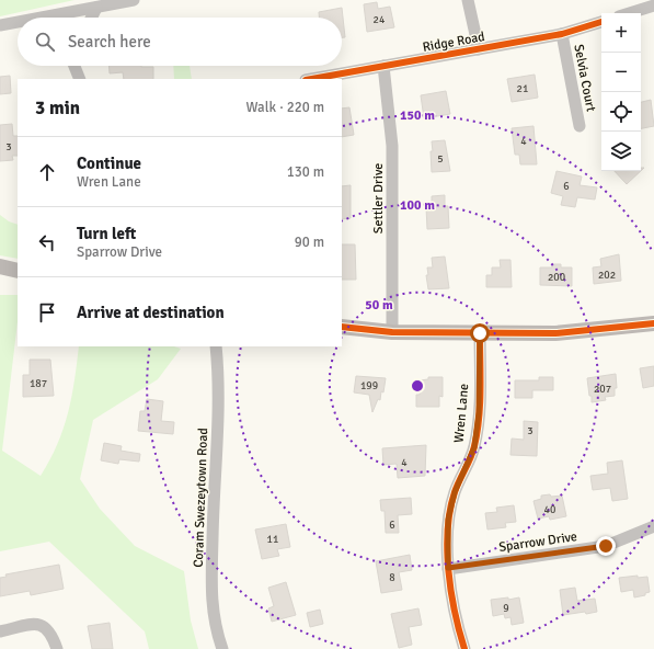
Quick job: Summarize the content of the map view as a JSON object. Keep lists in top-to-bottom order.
{
  "streets": {
    "street": [
      "Ridge Road",
      "Selvia Court",
      "Settler Drive",
      "Wren Lane",
      "Coram Swezeytown Road",
      "Sparrow Drive"
    ]
  },
  "crossings": [
    ["Ridge Road", "Selvia Court"],
    ["Ridge Road", "Settler Drive"],
    ["Wren Lane", "Sparrow Drive"]
  ],
  "house_numbers": [
    "24",
    "21",
    "4",
    "3",
    "5",
    "6",
    "202",
    "200",
    "187",
    "199",
    "207",
    "3",
    "4",
    "40",
    "6",
    "11",
    "8",
    "9"
  ],
  "page": {
    "map_buttons": ["+", "−"],
    "search": "Search here",
    "heading": ["3 min", "Walk · 220 m"],
    "list": [
      ["Continue", "Wren Lane", "130 m"],
      ["Turn left", "Sparrow Drive", "90 m"],
      "Arrive at destination"
    ]
  },
  "rings": ["150 m", "100 m", "50 m"]
}
